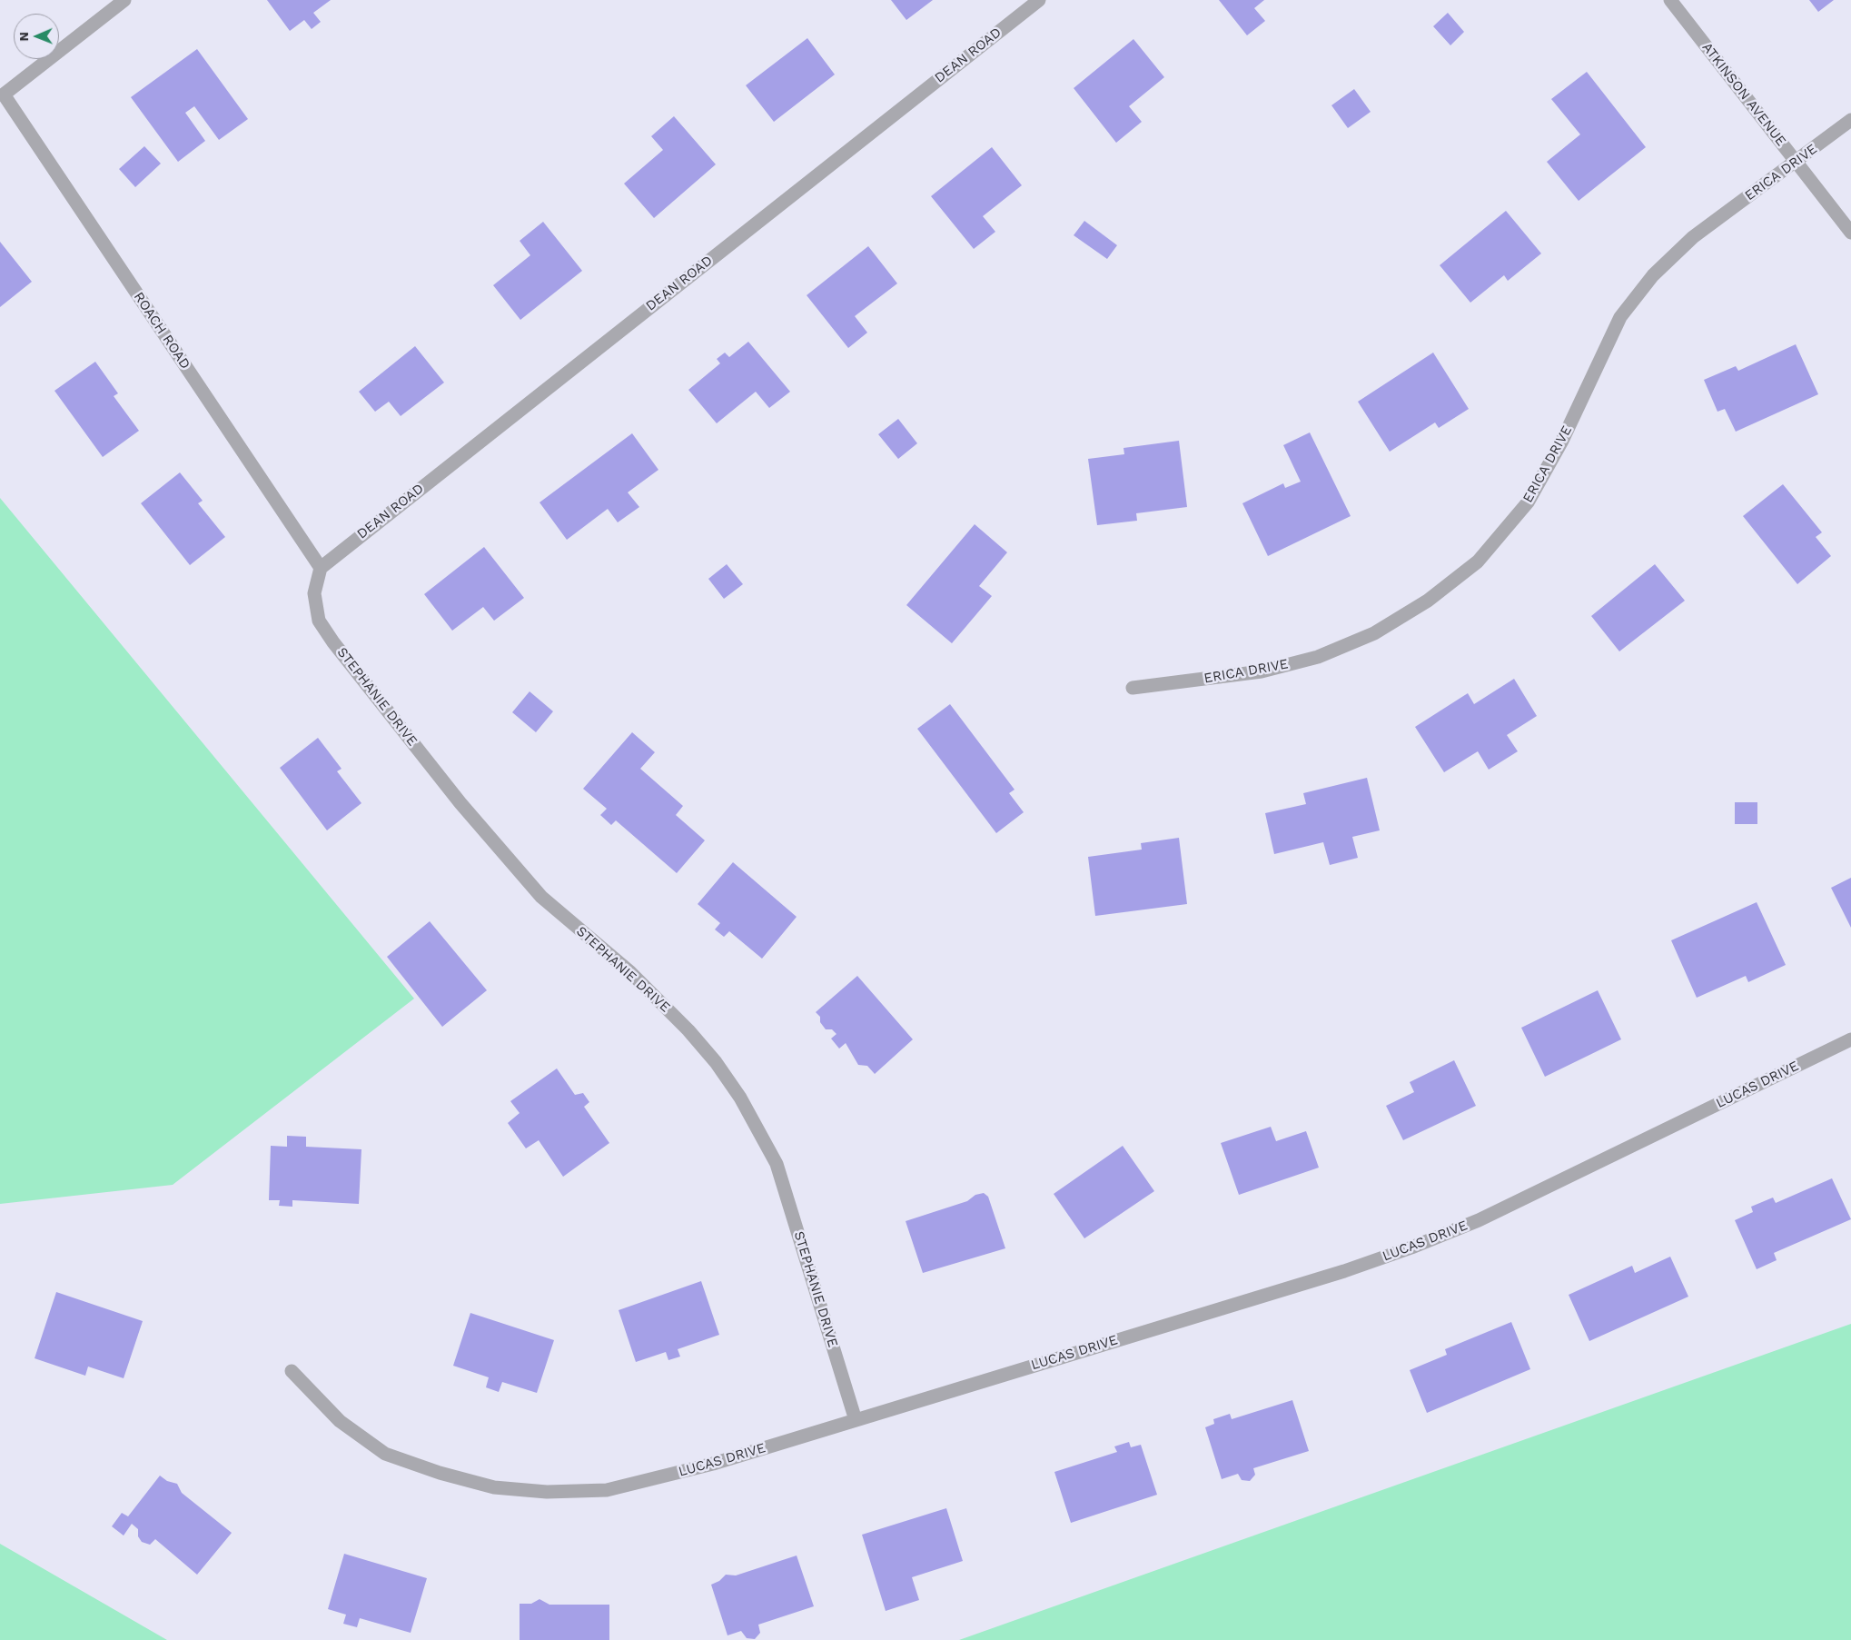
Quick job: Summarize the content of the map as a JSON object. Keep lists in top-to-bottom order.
{
  "streets": {
    "street": [
      "DEAN ROAD",
      "ATKINSON AVENUE",
      "ERICA DRIVE",
      "ROACH ROAD",
      "STEPHANIE DRIVE",
      "LUCAS DRIVE"
    ]
  },
  "crossings": [
    ["DEAN ROAD", "ROACH ROAD"],
    ["DEAN ROAD", "STEPHANIE DRIVE"],
    ["ATKINSON AVENUE", "ERICA DRIVE"],
    ["ROACH ROAD", "STEPHANIE DRIVE"],
    ["STEPHANIE DRIVE", "LUCAS DRIVE"]
  ],
  "north": "left"
}
